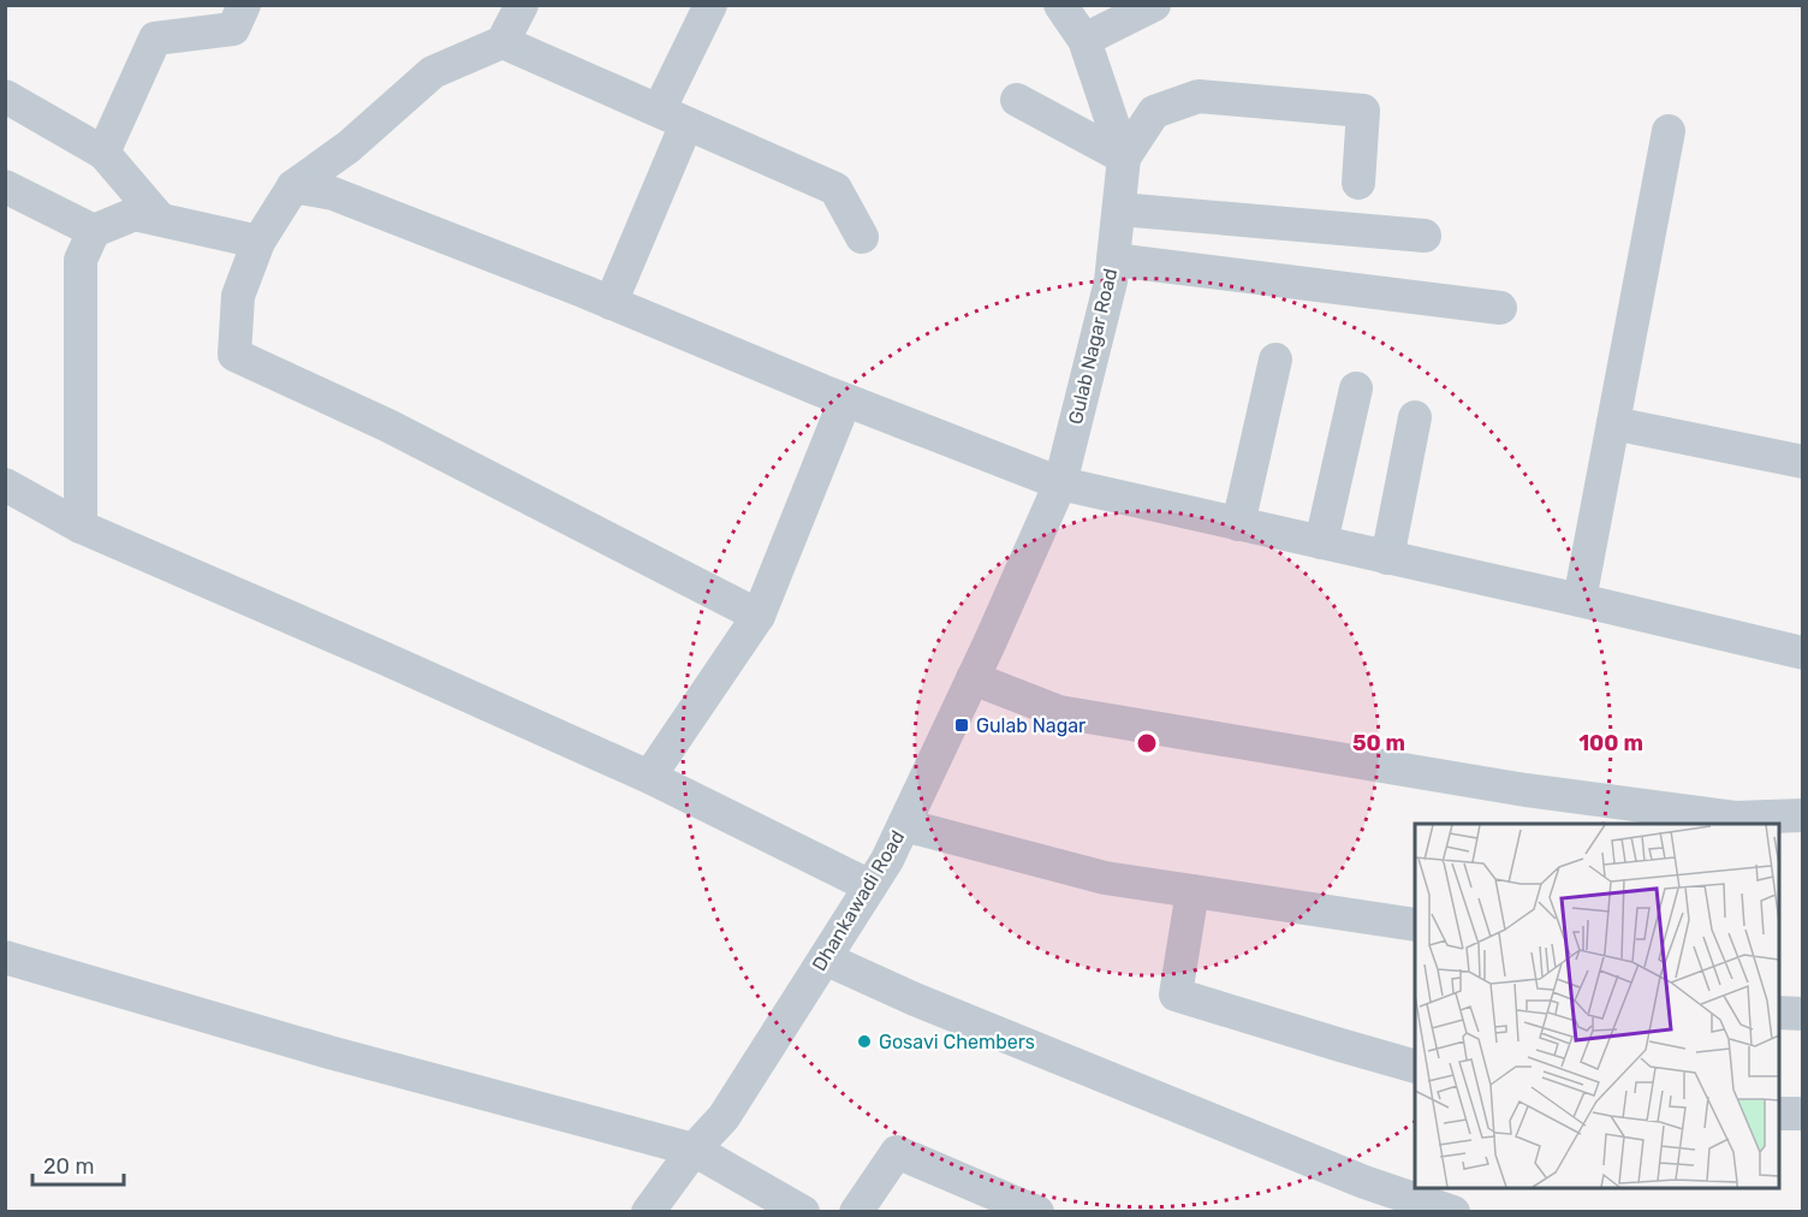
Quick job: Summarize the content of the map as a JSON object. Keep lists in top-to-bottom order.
{
  "streets": {
    "street": ["Gulab Nagar Road", "Dhankawadi Road"]
  },
  "crossings": [
    ["Gulab Nagar Road", "Dhankawadi Road"]
  ],
  "places": {
    "transit": ["Gulab Nagar"],
    "other": ["Gosavi Chembers"]
  },
  "scale_bar": "20 m",
  "rings": ["50 m", "100 m"]
}
